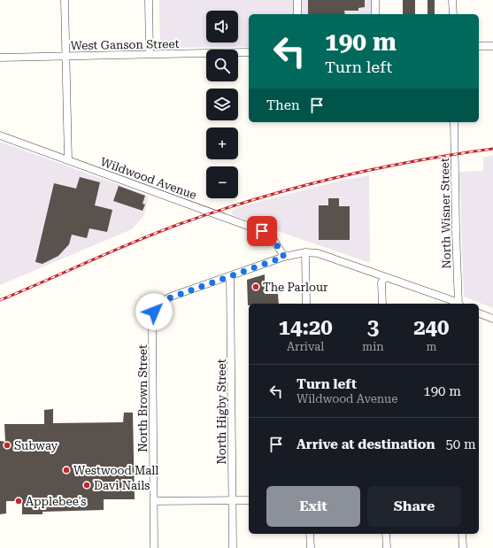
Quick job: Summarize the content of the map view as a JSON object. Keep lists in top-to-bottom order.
{
  "streets": {
    "street": [
      "West Ganson Street",
      "Wildwood Avenue",
      "North Wisner Street",
      "North Brown Street",
      "North Higby Street"
    ]
  },
  "crossings": [
    ["North Brown Street", "North Higby Street"]
  ],
  "places": [
    "The Parlour",
    "Subway",
    "Westwood Mall",
    "Davi Nails",
    "Applebee's"
  ],
  "page": {
    "map_buttons": ["+", "−"],
    "turn": ["190 m", "Turn left"],
    "then": "Then",
    "eta": [
      "14:20",
      "Arrival",
      "3",
      "min",
      "240",
      "m"
    ],
    "list": [
      {
        "name": "Turn left",
        "note": "Wildwood Avenue",
        "value": "190 m"
      },
      {
        "name": "Arrive at destination",
        "value": "50 m"
      }
    ],
    "buttons": ["Exit", "Share"]
  }
}
